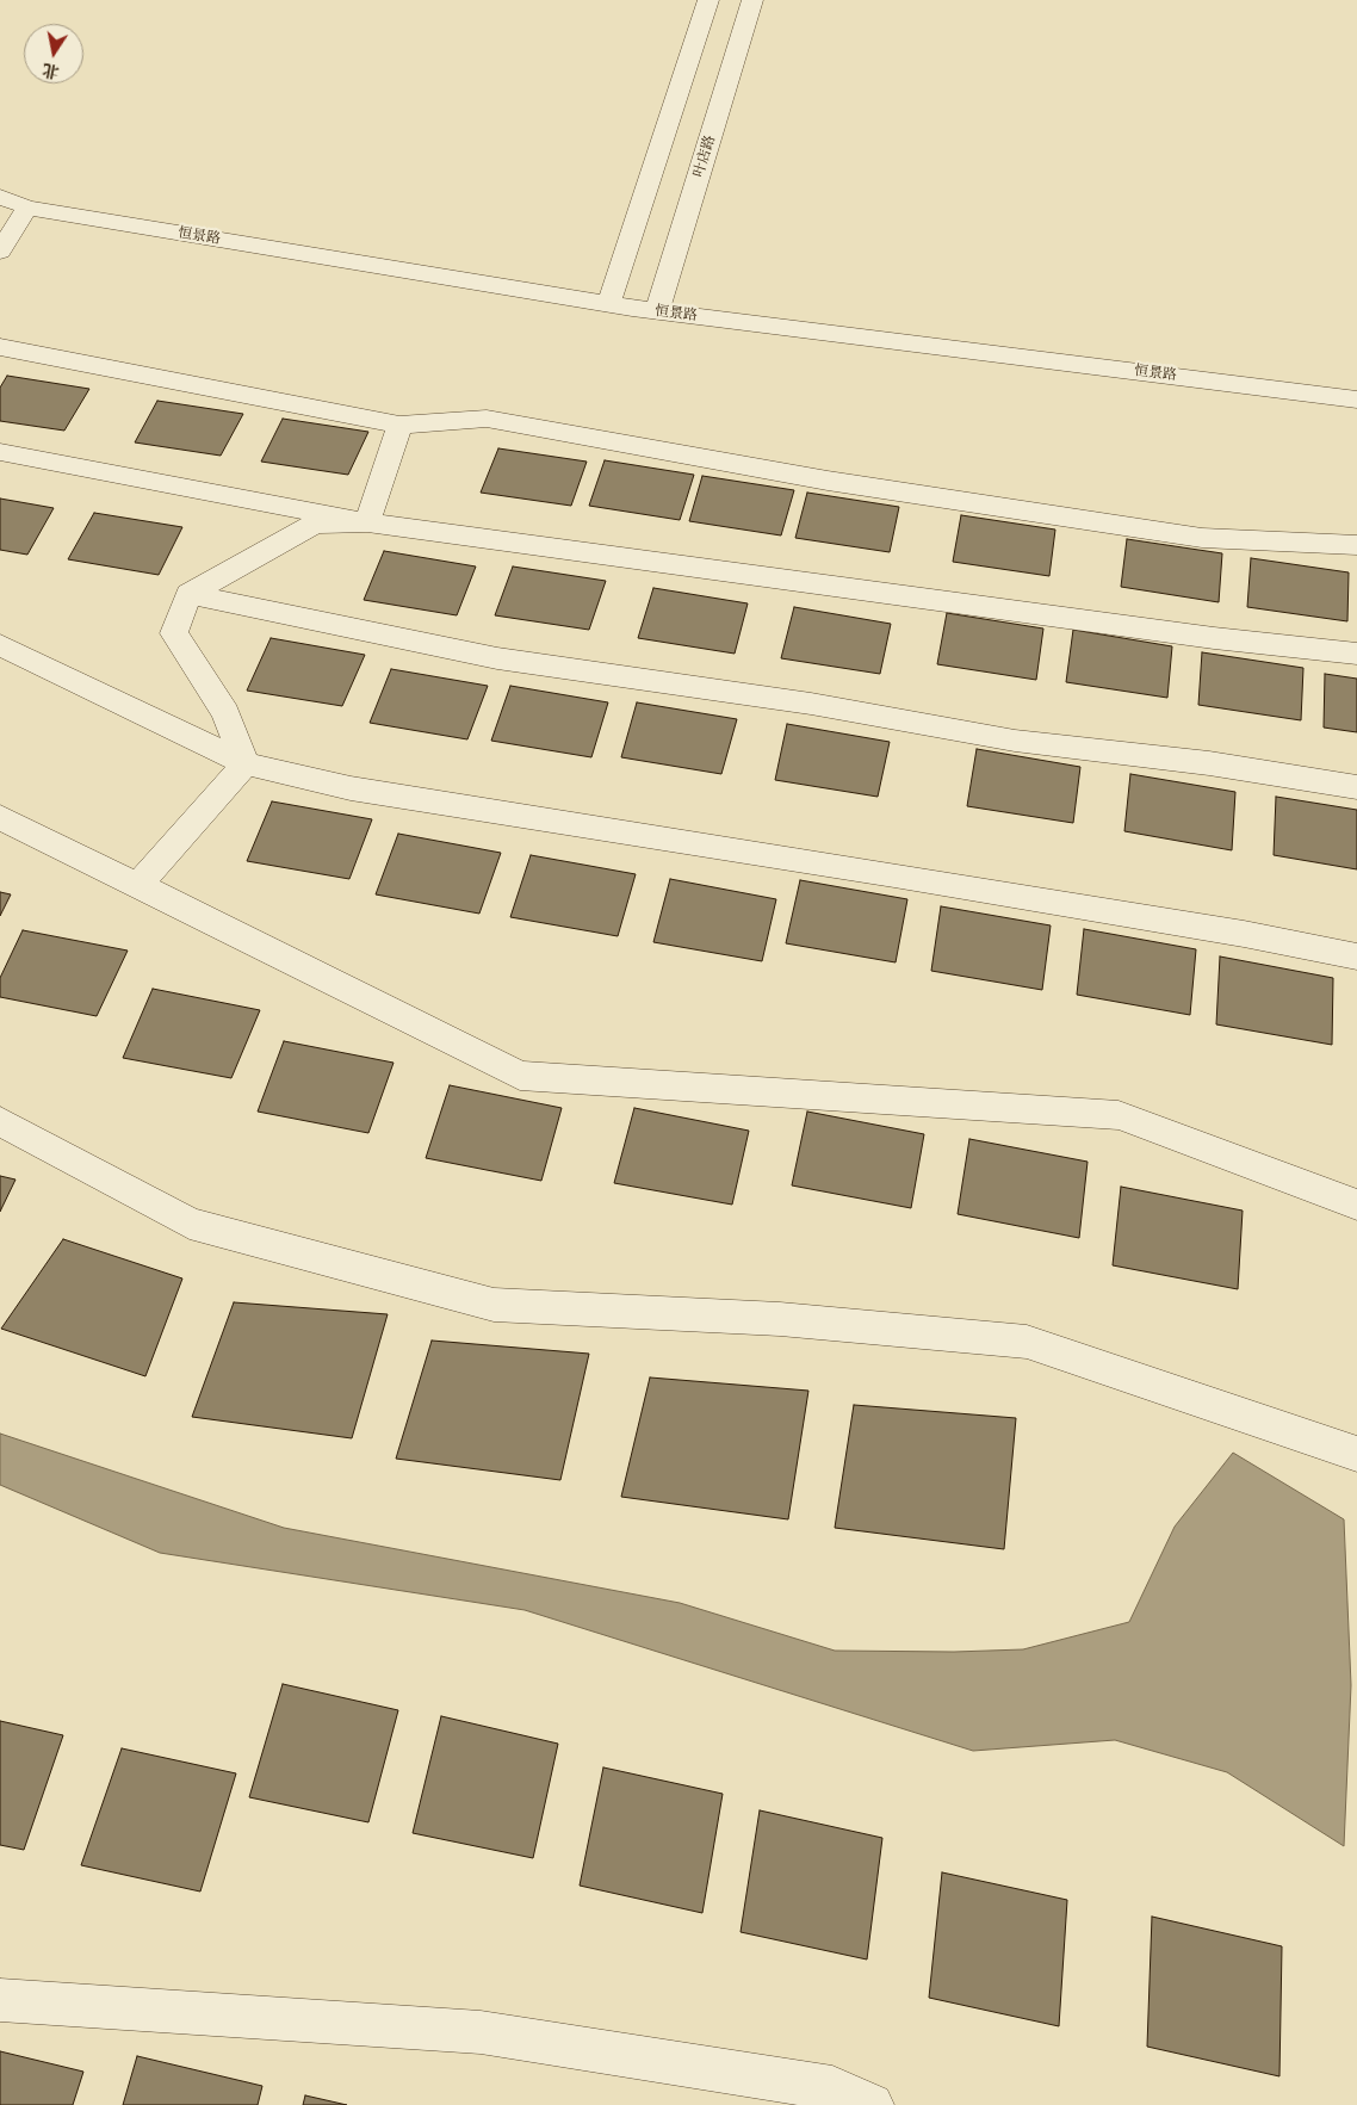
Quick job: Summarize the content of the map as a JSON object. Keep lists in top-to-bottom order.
{
  "streets": {
    "street": ["叶店路", "恒景路"]
  },
  "crossings": [
    ["叶店路", "恒景路"]
  ],
  "north": "bottom"
}
